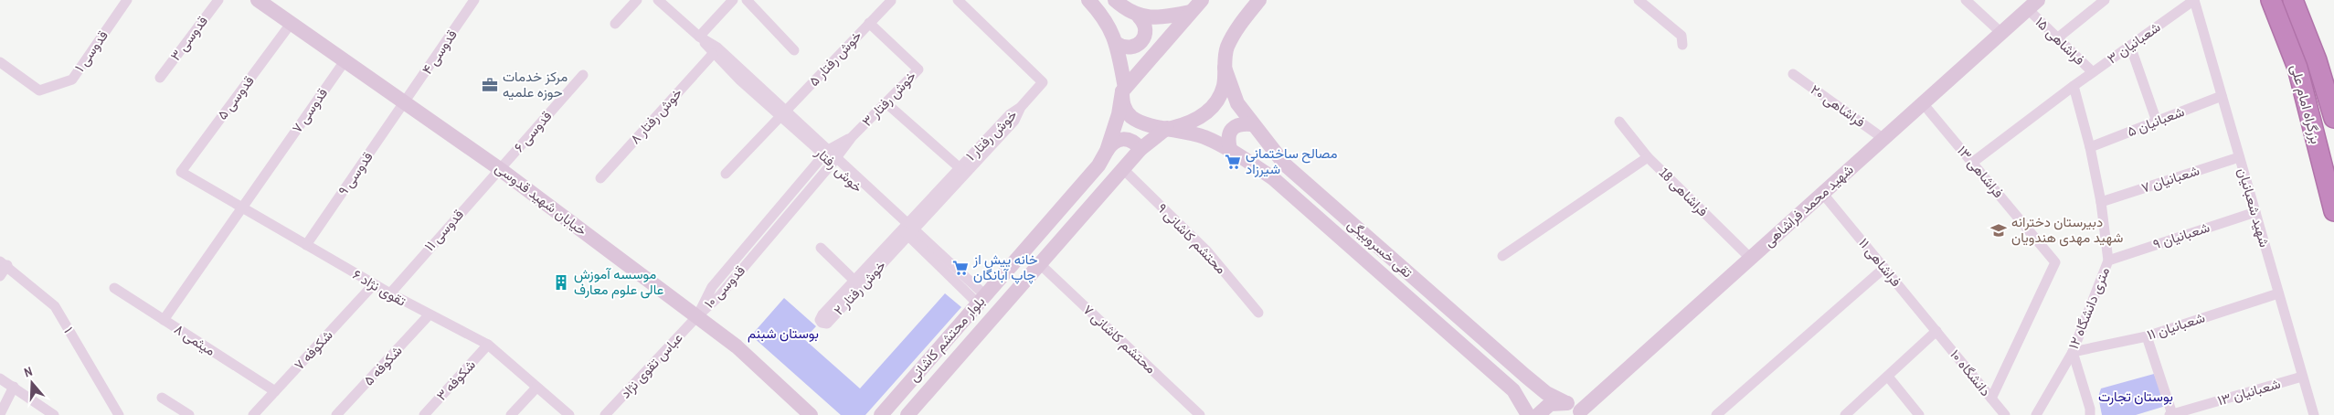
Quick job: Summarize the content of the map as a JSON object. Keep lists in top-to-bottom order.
{
  "streets": {
    "highway": ["بزرگراه امام علی"],
    "main road": [
      "خیابان شهید قدوسی",
      "شهید محمد فراشاهی",
      "تقی خسروبیگی",
      "بلوار محتشم کاشانی"
    ],
    "street": [
      "قدوسی ۳",
      "فراشاهی ۱۵",
      "شعبانیان ۳",
      "قدوسی ۱",
      "قدوسی ۴",
      "خوش رفتار ۵",
      "قدوسی ۵",
      "خوش رفتار ۳",
      "فراشاهی ۲۰",
      "قدوسی ۷",
      "خوش رفتار ۸",
      "شعبانیان ۵",
      "قدوسی ۶",
      "خوش رفتار ۱",
      "خوش رفتار",
      "فراشاهی ۱۳",
      "قدوسی ۹",
      "شعبانیان ۷",
      "فراشاهی 18",
      "شهید شعبانیان",
      "قدوسی ۱۱",
      "شعبانیان ۹",
      "محتشم کاشانی ۹",
      "فراشاهی ۱۱",
      "قدوسی ۱۰",
      "تقوی نژاد ۶",
      "خوش رفتار ۲",
      "۱۲ متری دانشگاه",
      "شعبانیان ۱۱",
      "۱",
      "محتشم کاشانی ۷",
      "میثمی ۸",
      "شکوفه ۷",
      "شکوفه ۵",
      "عباس تقوی نژاد",
      "دانشگاه ۱۰",
      "شکوفه ۳",
      "شعبانیان ۱۳"
    ]
  },
  "crossings": [
    ["فراشاهی ۱۵", "شعبانیان ۳"],
    ["فراشاهی ۱۵", "شهید محمد فراشاهی"],
    ["شعبانیان ۳", "فراشاهی ۱۳"],
    ["شعبانیان ۳", "شهید شعبانیان"],
    ["شعبانیان ۳", "۱۲ متری دانشگاه"],
    ["قدوسی ۴", "قدوسی ۹"],
    ["قدوسی ۴", "خیابان شهید قدوسی"],
    ["خوش رفتار ۵", "خوش رفتار ۳"],
    ["خوش رفتار ۵", "خوش رفتار"],
    ["قدوسی ۵", "خیابان شهید قدوسی"],
    ["قدوسی ۵", "تقوی نژاد ۶"],
    ["خوش رفتار ۳", "قدوسی ۱۰"],
    ["فراشاهی ۲۰", "شهید محمد فراشاهی"],
    ["قدوسی ۷", "خیابان شهید قدوسی"],
    ["قدوسی ۷", "تقوی نژاد ۶"],
    ["قدوسی ۷", "میثمی ۸"],
    ["خوش رفتار ۸", "خوش رفتار"],
    ["شعبانیان ۵", "شهید شعبانیان"],
    ["شعبانیان ۵", "۱۲ متری دانشگاه"],
    ["قدوسی ۶", "خیابان شهید قدوسی"],
    ["قدوسی ۶", "قدوسی ۱۱"],
    ["خوش رفتار ۱", "خوش رفتار"],
    ["خوش رفتار ۱", "خوش رفتار ۲"],
    ["خوش رفتار", "قدوسی ۱۰"],
    ["خوش رفتار", "خوش رفتار ۲"],
    ["خوش رفتار", "بلوار محتشم کاشانی"],
    ["فراشاهی ۱۳", "شهید محمد فراشاهی"],
    ["فراشاهی ۱۳", "دانشگاه ۱۰"],
    ["قدوسی ۹", "خیابان شهید قدوسی"],
    ["قدوسی ۹", "تقوی نژاد ۶"],
    ["شعبانیان ۷", "شهید شعبانیان"],
    ["شعبانیان ۷", "۱۲ متری دانشگاه"],
    ["فراشاهی 18", "شهید محمد فراشاهی"],
    ["خیابان شهید قدوسی", "قدوسی ۱۱"],
    ["خیابان شهید قدوسی", "قدوسی ۱۰"],
    ["خیابان شهید قدوسی", "عباس تقوی نژاد"],
    ["شهید محمد فراشاهی", "تقی خسروبیگی"],
    ["شهید محمد فراشاهی", "فراشاهی ۱۱"],
    ["شهید شعبانیان", "شعبانیان ۹"],
    ["شهید شعبانیان", "شعبانیان ۱۱"],
    ["شهید شعبانیان", "شعبانیان ۱۳"],
    ["قدوسی ۱۱", "تقوی نژاد ۶"],
    ["شعبانیان ۹", "۱۲ متری دانشگاه"],
    ["محتشم کاشانی ۹", "بلوار محتشم کاشانی"],
    ["تقی خسروبیگی", "بلوار محتشم کاشانی"],
    ["فراشاهی ۱۱", "دانشگاه ۱۰"],
    ["قدوسی ۱۰", "عباس تقوی نژاد"],
    ["تقوی نژاد ۶", "شکوفه ۷"],
    ["تقوی نژاد ۶", "شکوفه ۵"],
    ["تقوی نژاد ۶", "شکوفه ۳"],
    ["۱۲ متری دانشگاه", "شعبانیان ۱۱"],
    ["بلوار محتشم کاشانی", "محتشم کاشانی ۷"],
    ["میثمی ۸", "شکوفه ۷"]
  ],
  "parks": ["بوستان شبنم", "بوستان تجارت"],
  "places": {
    "office": ["مرکز خدمات حوزه علمیه"],
    "supermarket": ["مصالح ساختمانی شیرزاد", "خانه پیش از چاپ آبانگان"],
    "school or university": ["دبیرستان دخترانه شهید مهدی هندویان"],
    "building": ["موسسه آموزش عالی علوم معارف"]
  },
  "north": "top"
}
